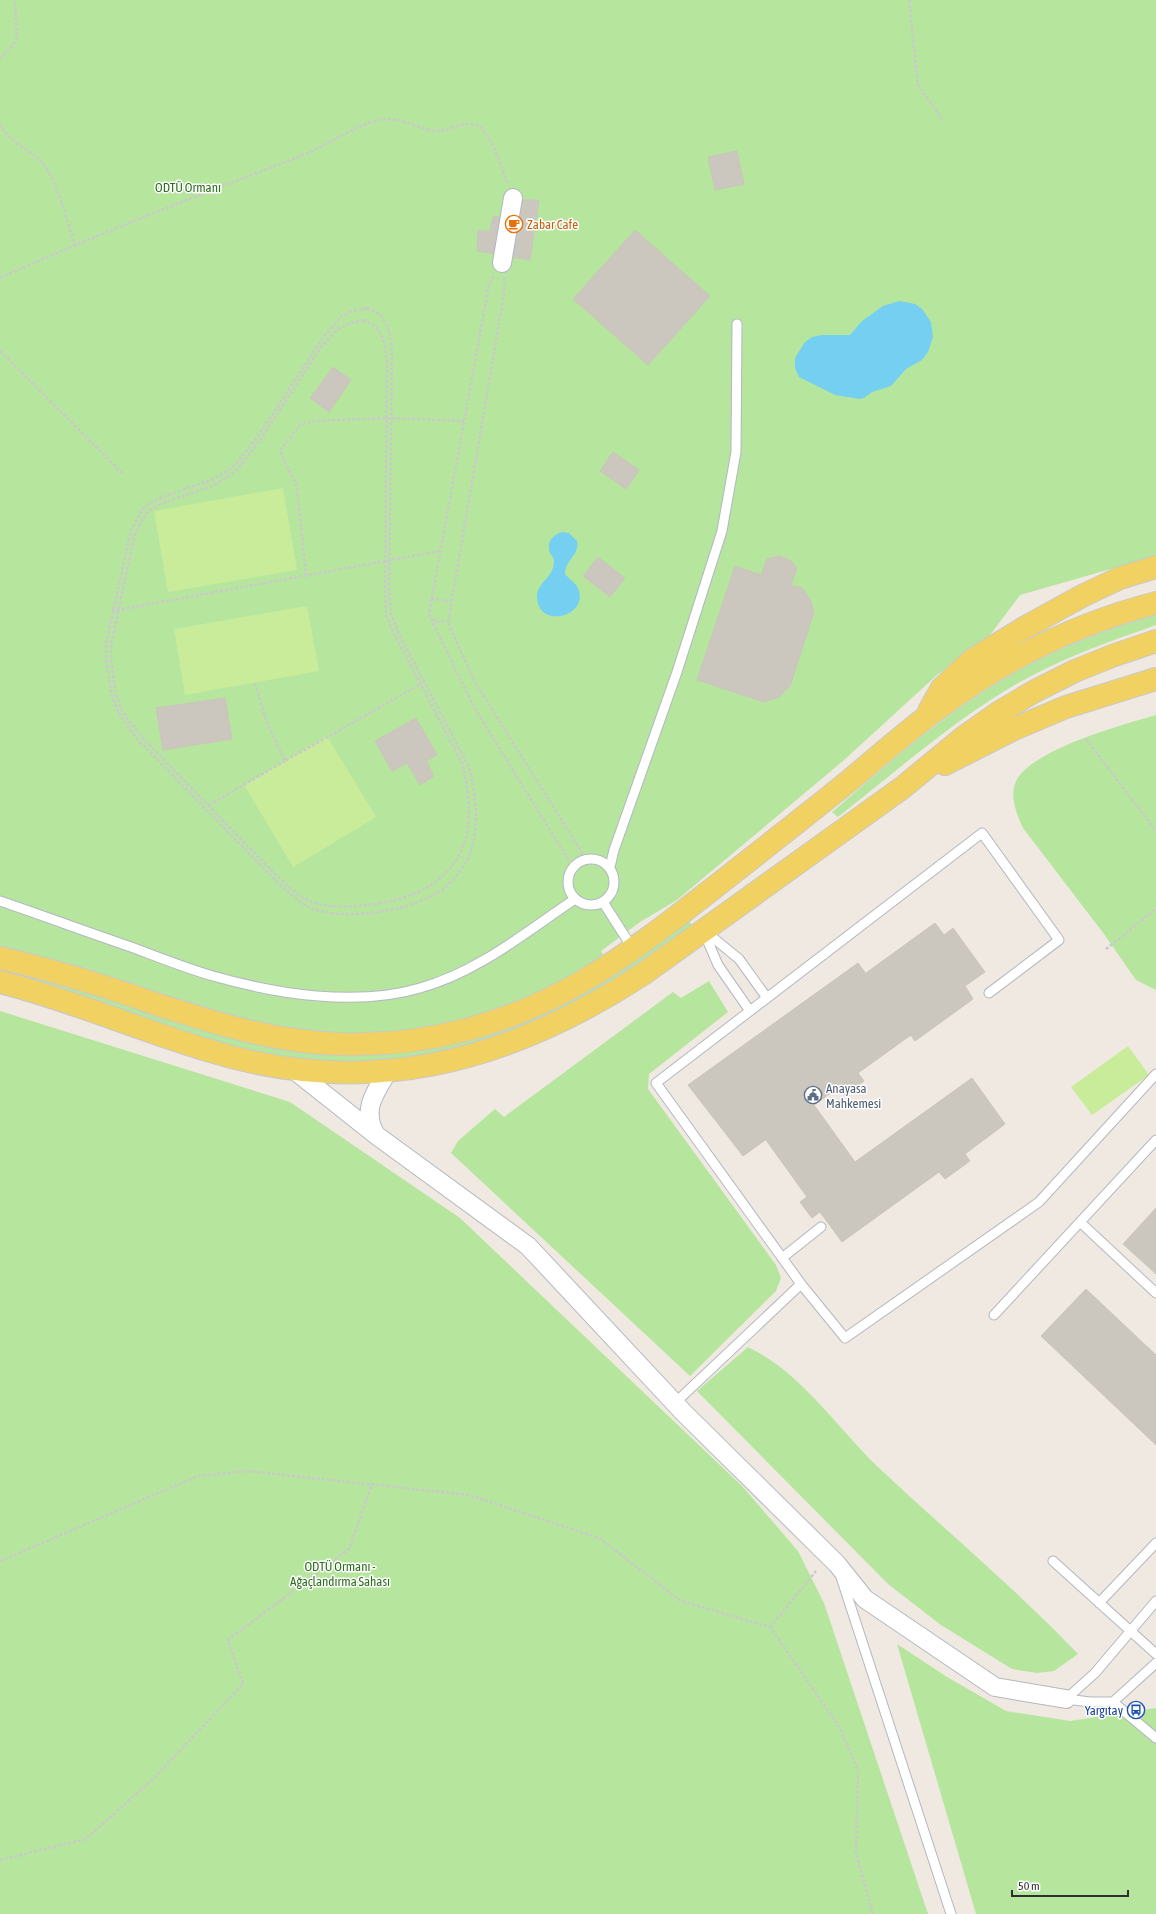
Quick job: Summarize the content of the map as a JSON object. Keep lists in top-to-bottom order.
{
  "parks": ["ODTÜ Ormanı", "ODTÜ Ormanı - Ağaçlandırma Sahası"],
  "places": {
    "cafe": ["Zabar Cafe"],
    "public building": ["Anayasa Mahkemesi"],
    "bus stop": ["Yargıtay"]
  },
  "scale_bar": "50 m"
}
